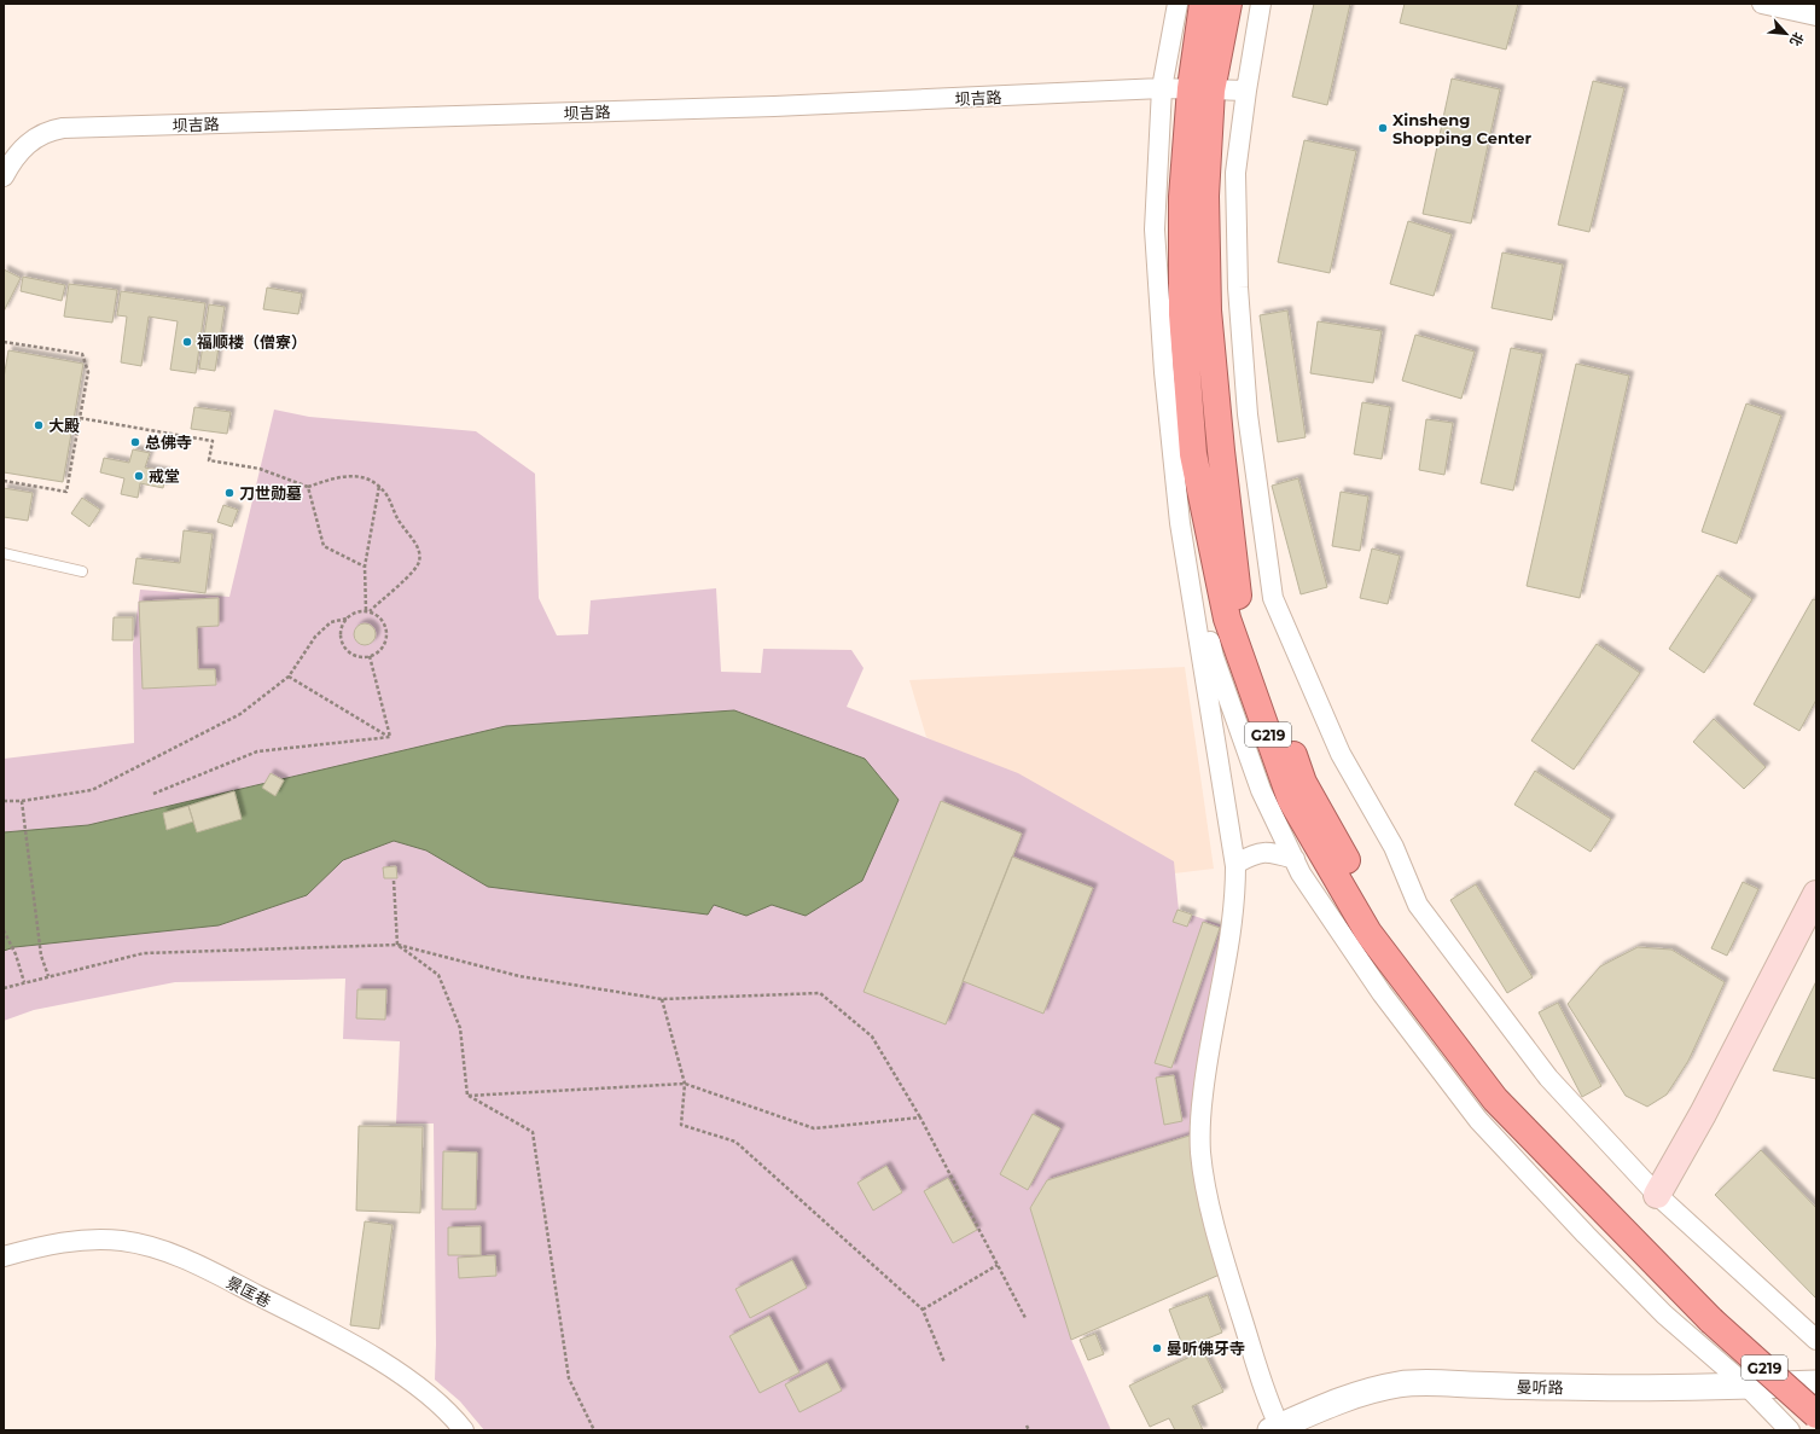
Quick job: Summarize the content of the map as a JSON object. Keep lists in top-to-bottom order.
{
  "streets": {
    "highway": ["G219"],
    "street": ["坝吉路", "景匡巷", "曼听路"]
  },
  "crossings": [
    ["坝吉路", "G219"]
  ],
  "places": [
    "Xinsheng Shopping Center",
    "福顺楼（僧寮）",
    "大殿",
    "总佛寺",
    "戒堂",
    "刀世勋墓",
    "曼听佛牙寺"
  ],
  "north": "bottom right"
}
